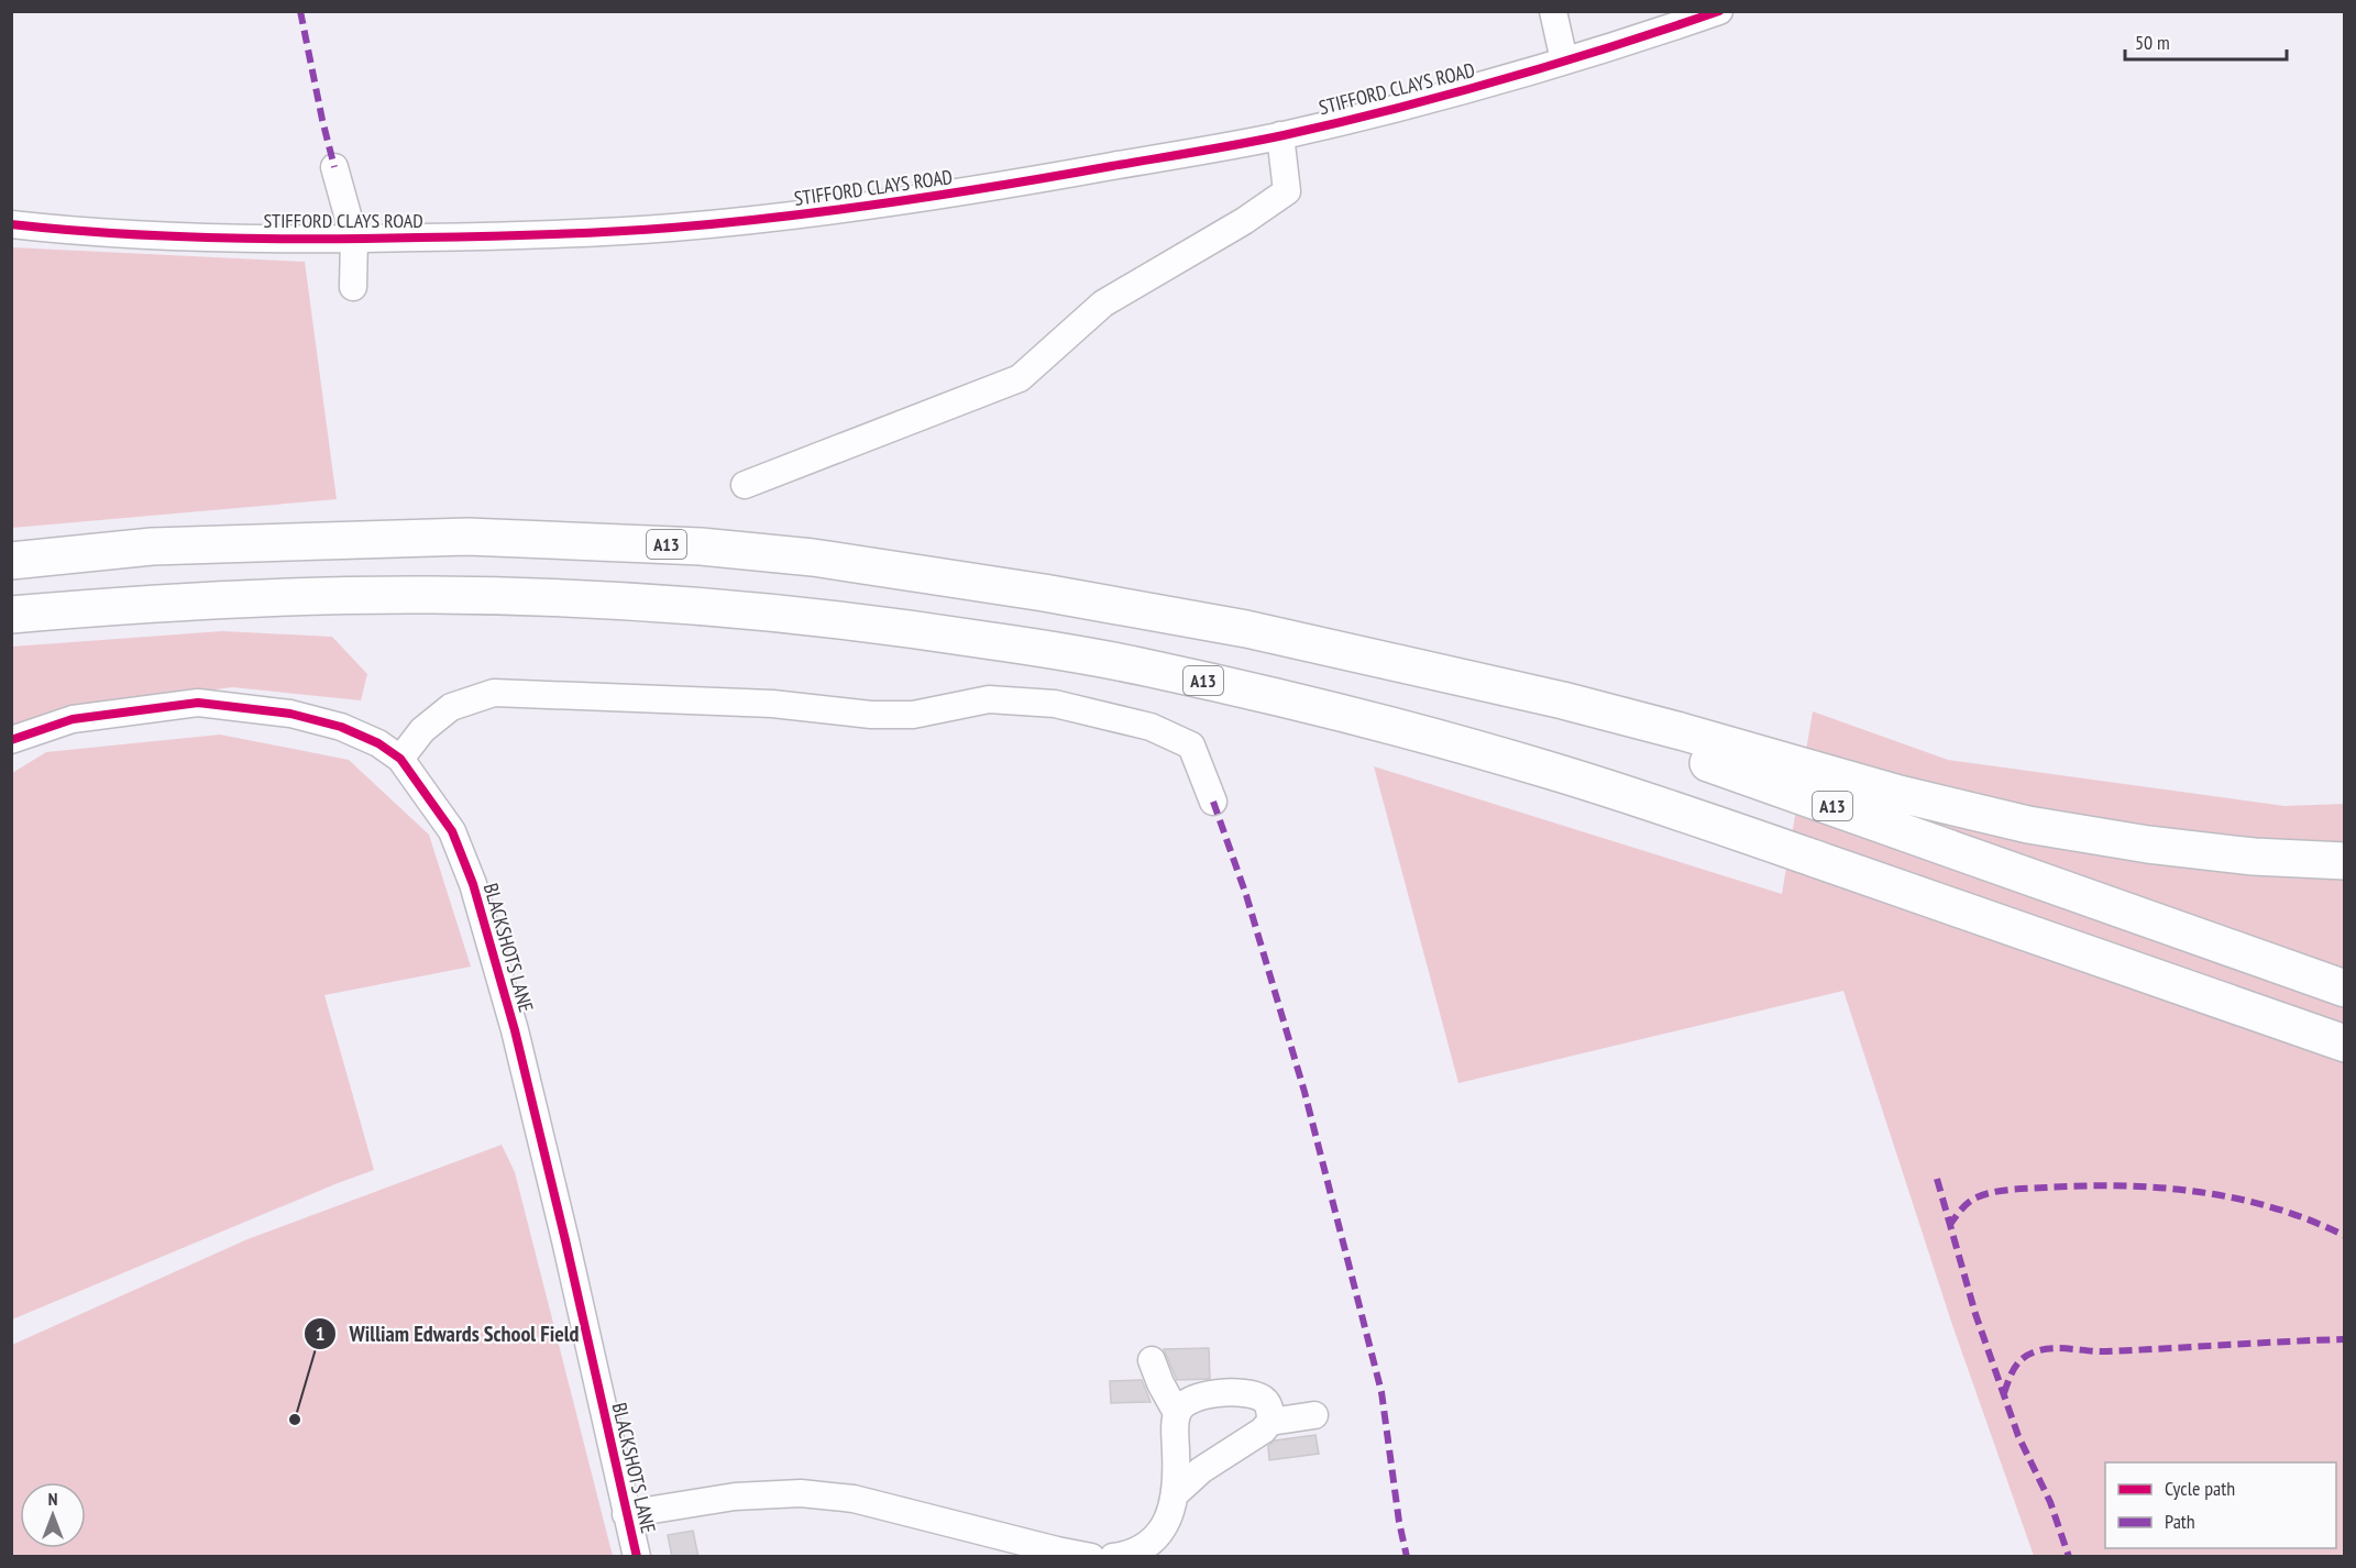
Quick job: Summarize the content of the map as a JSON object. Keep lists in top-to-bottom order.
{
  "streets": {
    "highway": ["A13"],
    "street": ["STIFFORD CLAYS ROAD", "BLACKSHOTS LANE"]
  },
  "places": ["William Edwards School Field"],
  "legend": ["Cycle path", "Path"],
  "scale_bar": "50 m",
  "north": "top"
}
